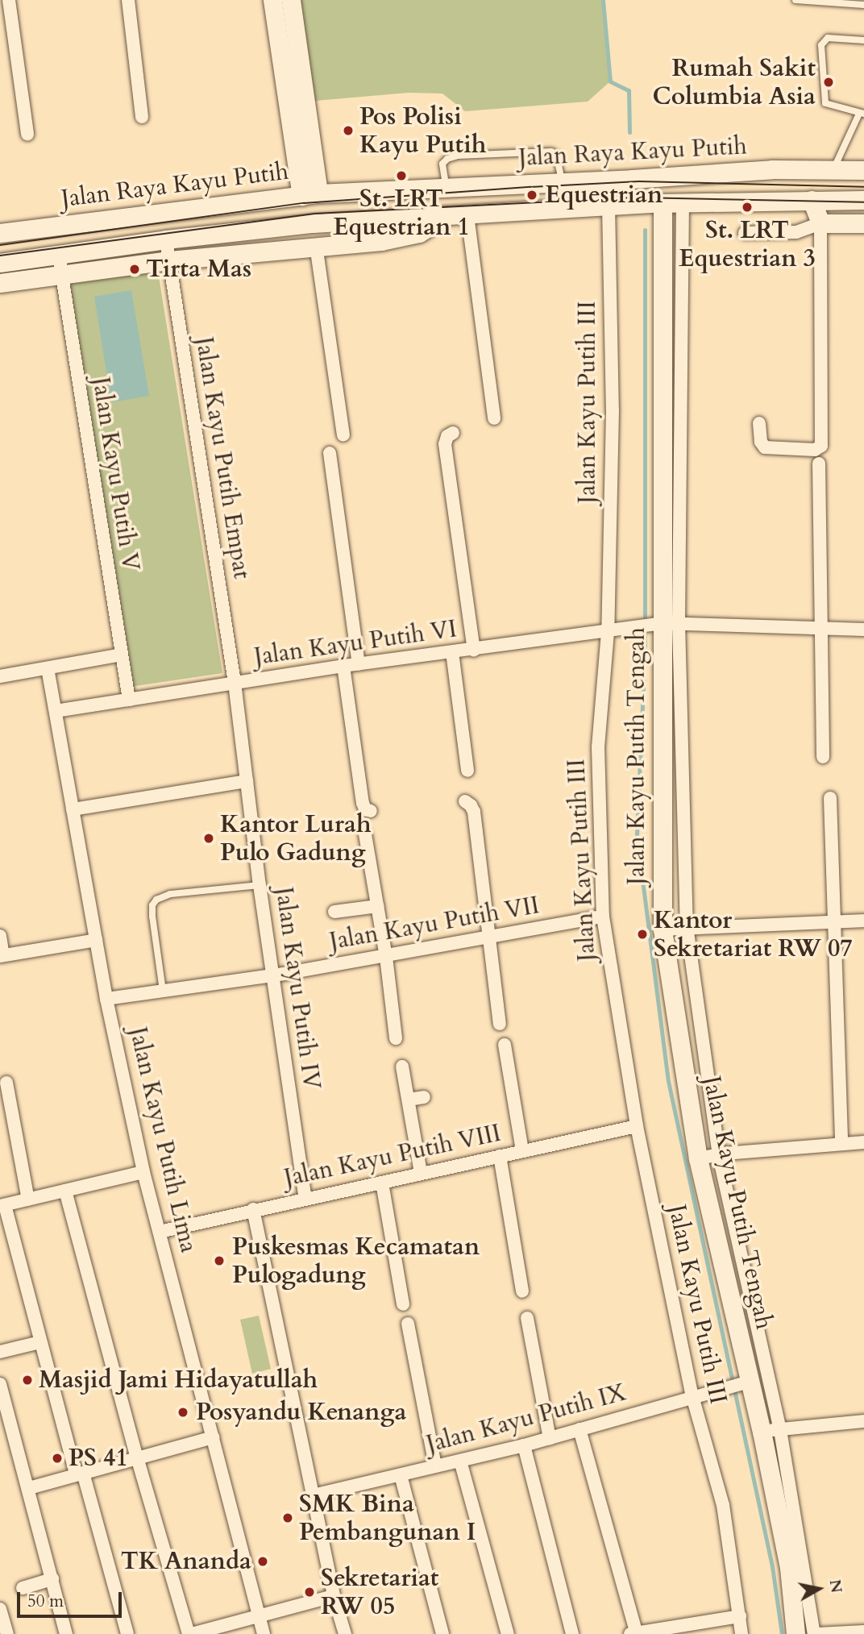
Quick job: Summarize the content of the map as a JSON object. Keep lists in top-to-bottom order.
{
  "streets": {
    "street": [
      "Jalan Raya Kayu Putih",
      "Jalan Kayu Putih III",
      "Jalan Kayu Putih Empat",
      "Jalan Kayu Putih V",
      "Jalan Kayu Putih VI",
      "Jalan Kayu Putih Tengah",
      "Jalan Kayu Putih VII",
      "Jalan Kayu Putih IV",
      "Jalan Kayu Putih Lima",
      "Jalan Kayu Putih VIII",
      "Jalan Kayu Putih IX"
    ]
  },
  "crossings": [
    ["Jalan Kayu Putih III", "Jalan Kayu Putih VI"],
    ["Jalan Kayu Putih III", "Jalan Kayu Putih VII"],
    ["Jalan Kayu Putih III", "Jalan Kayu Putih VIII"],
    ["Jalan Kayu Putih III", "Jalan Kayu Putih IX"],
    ["Jalan Kayu Putih Empat", "Jalan Kayu Putih VI"],
    ["Jalan Kayu Putih Empat", "Jalan Kayu Putih IV"],
    ["Jalan Kayu Putih V", "Jalan Kayu Putih VI"],
    ["Jalan Kayu Putih VI", "Jalan Kayu Putih Tengah"],
    ["Jalan Kayu Putih VI", "Jalan Kayu Putih IV"],
    ["Jalan Kayu Putih VI", "Jalan Kayu Putih Lima"],
    ["Jalan Kayu Putih Tengah", "Jalan Kayu Putih IX"],
    ["Jalan Kayu Putih VII", "Jalan Kayu Putih IV"],
    ["Jalan Kayu Putih VII", "Jalan Kayu Putih Lima"],
    ["Jalan Kayu Putih IV", "Jalan Kayu Putih VIII"],
    ["Jalan Kayu Putih Lima", "Jalan Kayu Putih VIII"]
  ],
  "places": [
    "Rumah Sakit Columbia Asia",
    "Pos Polisi Kayu Putih",
    "St. LRT Equestrian 1",
    "Equestrian",
    "St. LRT Equestrian 3",
    "Tirta Mas",
    "Kantor Lurah Pulo Gadung",
    "Kantor Sekretariat RW 07",
    "Puskesmas Kecamatan Pulogadung",
    "Masjid Jami Hidayatullah",
    "Posyandu Kenanga",
    "PS 41",
    "SMK Bina Pembangunan I",
    "TK Ananda",
    "Sekretariat RW 05"
  ],
  "scale_bar": "50 m",
  "north": "right"
}
